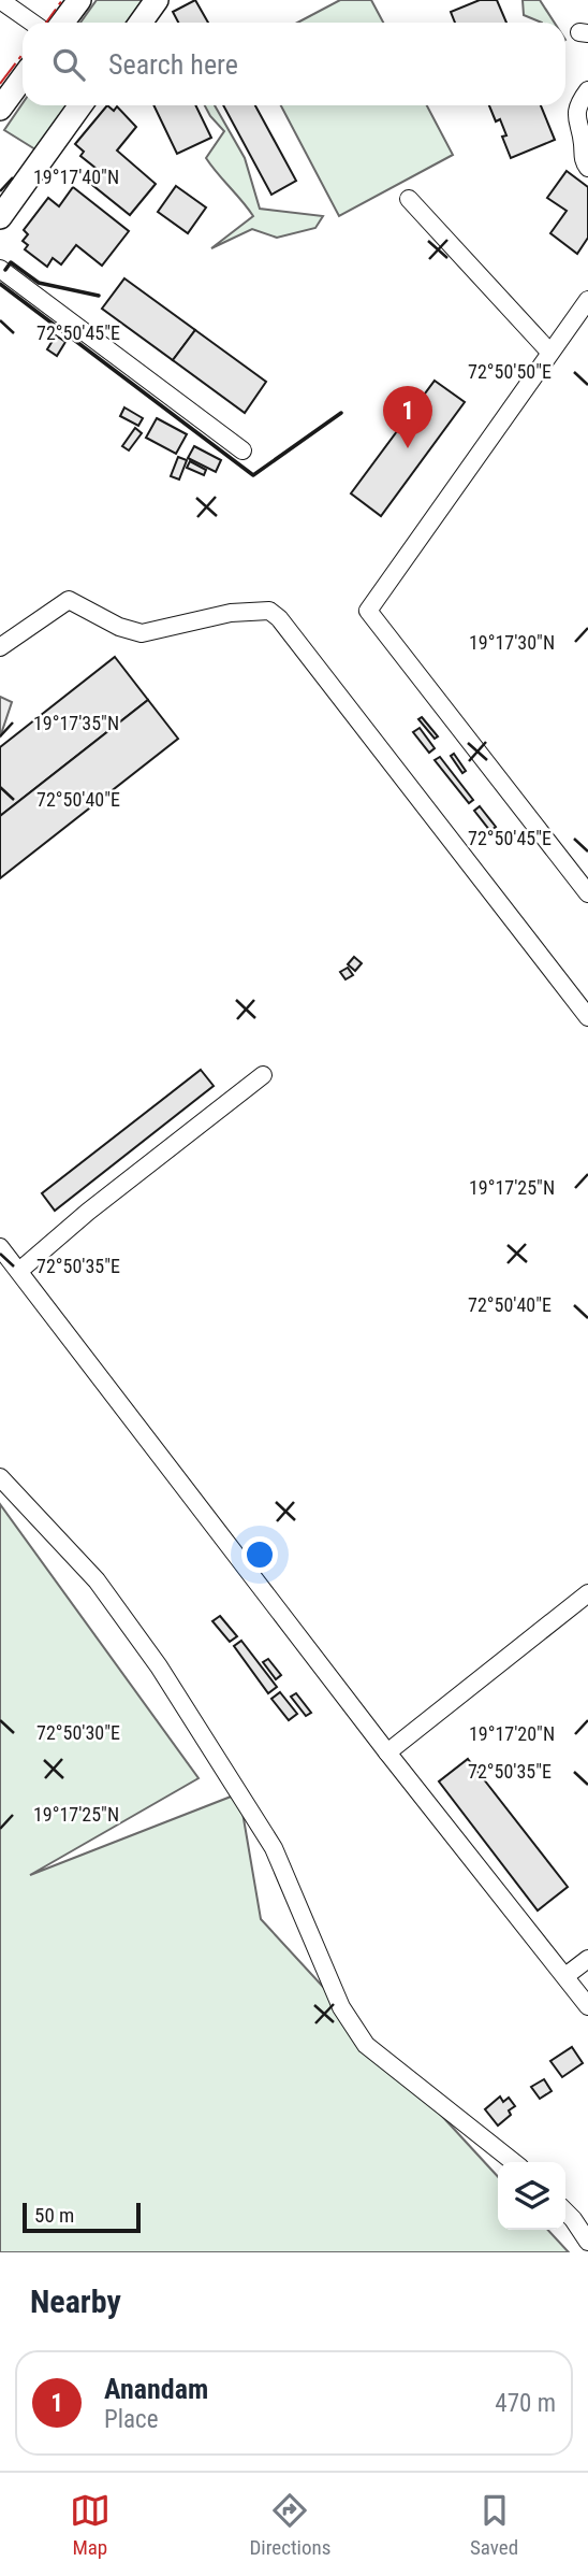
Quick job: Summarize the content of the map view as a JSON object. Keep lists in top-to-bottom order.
{
  "scale_bar": "50 m",
  "page": {
    "search": "Search here",
    "pins": "1",
    "scale": "50 m",
    "heading": "Nearby",
    "list": [
      {
        "mark": "1",
        "name": "Anandam",
        "note": "Place",
        "value": "470 m"
      }
    ],
    "nav": ["Map", "Directions", "Saved"]
  },
  "coordinates": [
    "19°17'40\"N",
    "72°50'45\"E",
    "72°50'50\"E",
    "19°17'30\"N",
    "19°17'35\"N",
    "72°50'40\"E",
    "19°17'25\"N",
    "72°50'35\"E",
    "72°50'30\"E",
    "19°17'20\"N"
  ]
}
